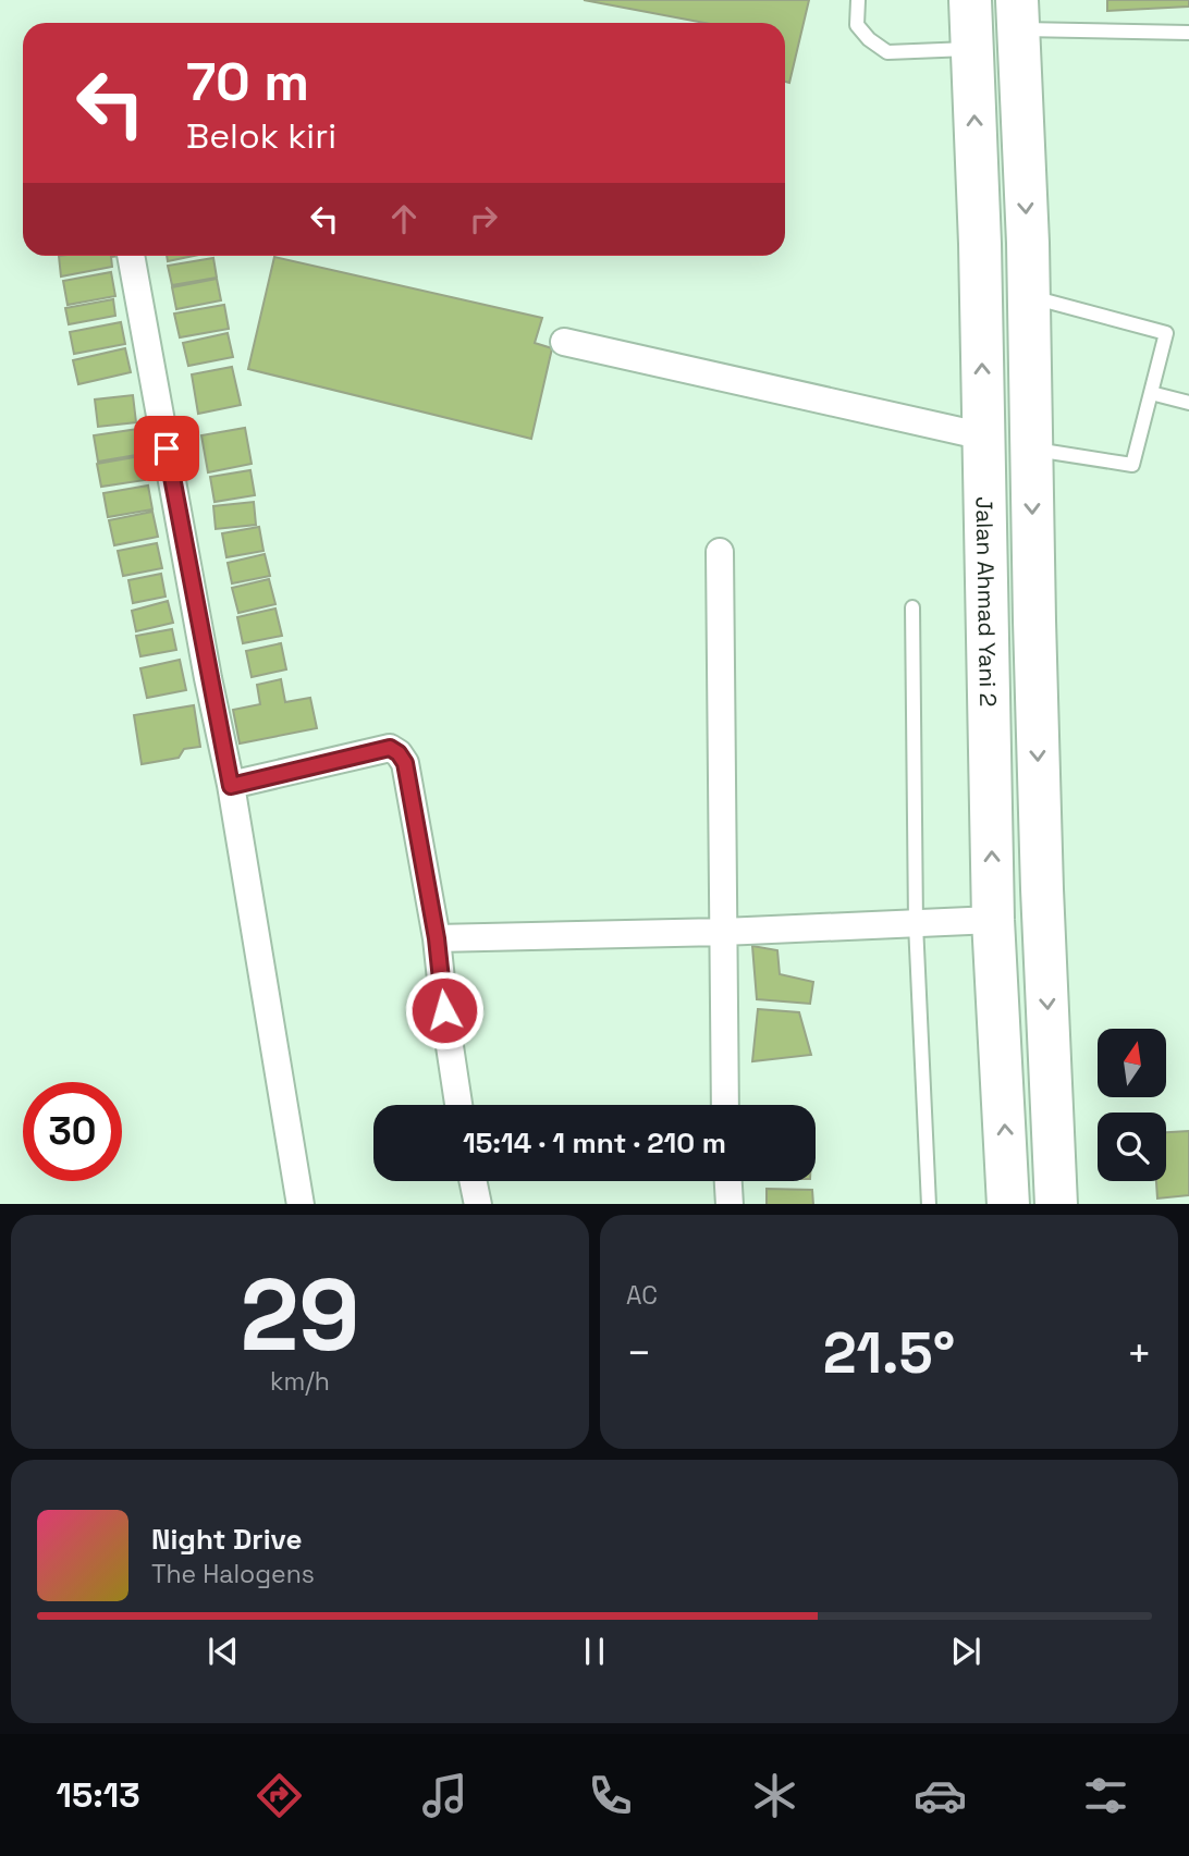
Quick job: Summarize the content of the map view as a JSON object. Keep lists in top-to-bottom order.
{
  "streets": {
    "highway": ["Jalan Ahmad Yani 2"]
  },
  "north": "top",
  "page": {
    "turn": ["70 m", "Belok kiri"],
    "limit": "30",
    "trip": "15:14 · 1 mnt · 210 m",
    "tile": [
      ["29", "km/h"],
      "AC"
    ],
    "heat": ["−", "21.5°", "+"],
    "song": ["Night Drive", "The Halogens"],
    "tabs": "15:13"
  }
}
